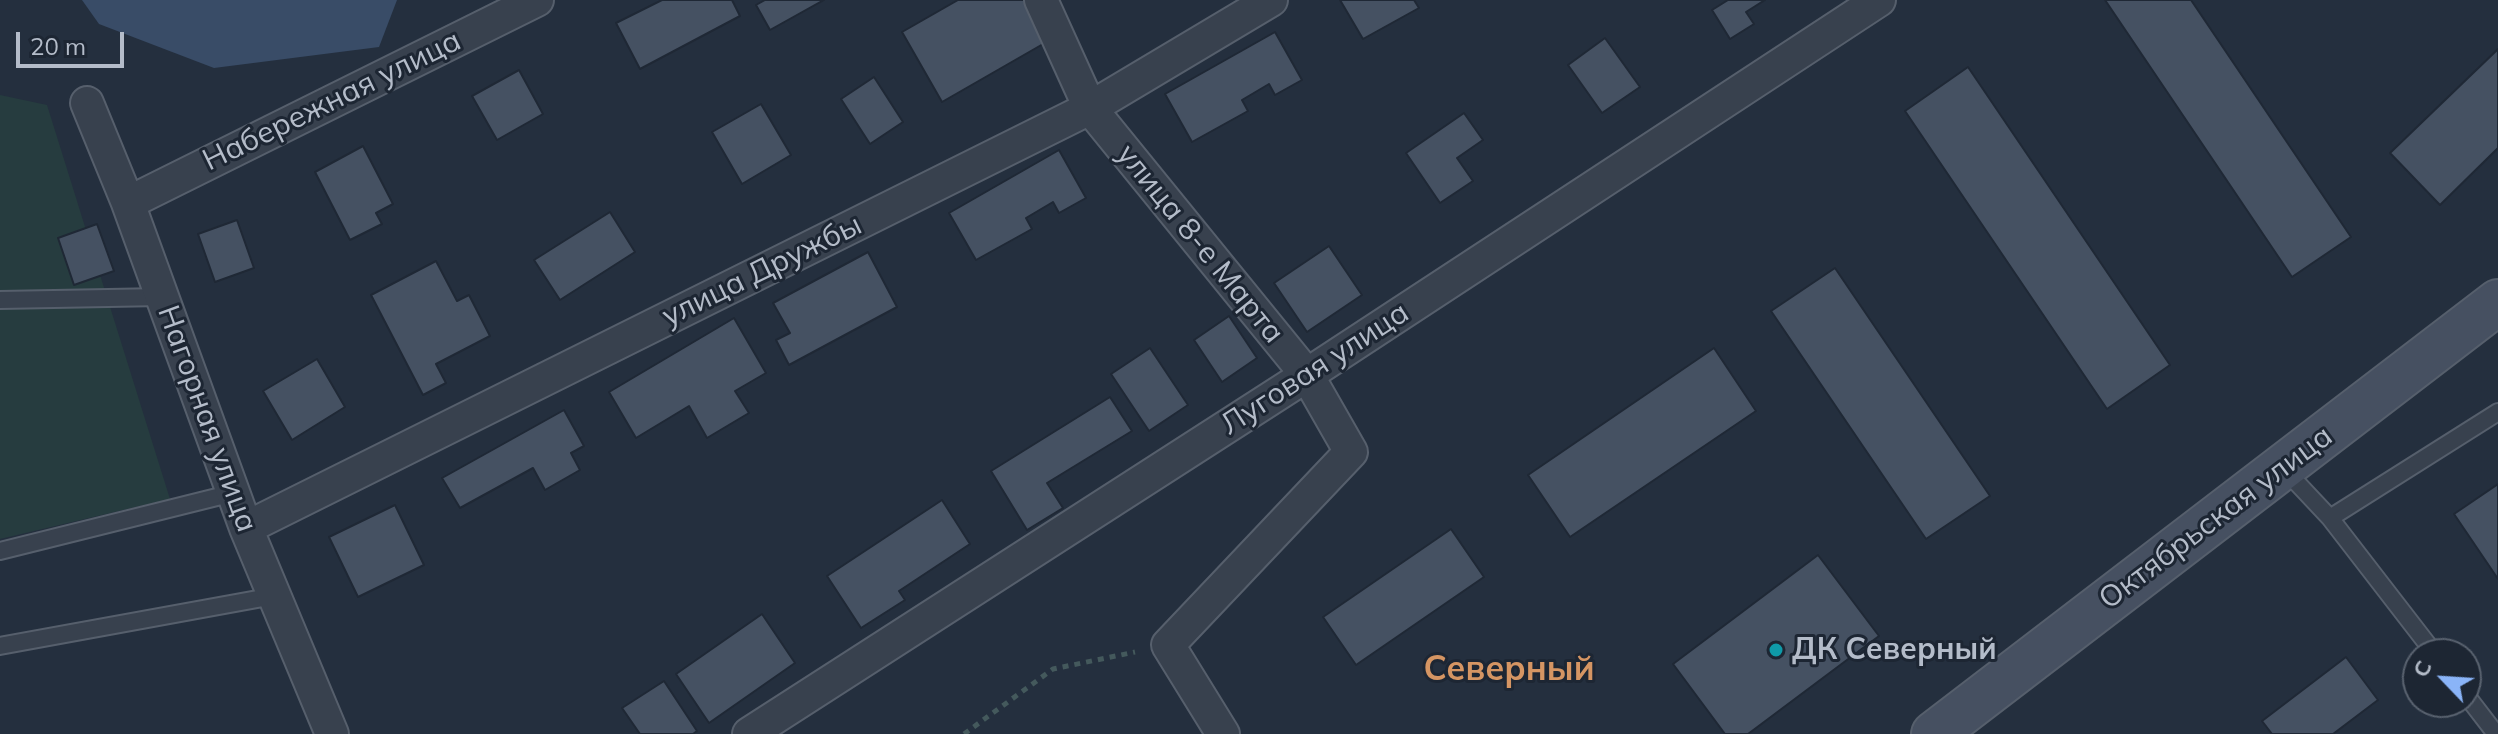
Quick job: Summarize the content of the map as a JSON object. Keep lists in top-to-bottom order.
{
  "streets": {
    "street": [
      "Набережная улица",
      "улица 8-е Марта",
      "улица Дружбы",
      "Луговая улица",
      "Нагорная улица",
      "Октябрьская улица"
    ]
  },
  "crossings": [
    ["Набережная улица", "Нагорная улица"],
    ["улица 8-е Марта", "улица Дружбы"],
    ["улица 8-е Марта", "Луговая улица"],
    ["улица Дружбы", "Нагорная улица"]
  ],
  "districts": ["Северный"],
  "places": ["ДК Северный"],
  "scale_bar": "20 m",
  "north": "top left"
}
